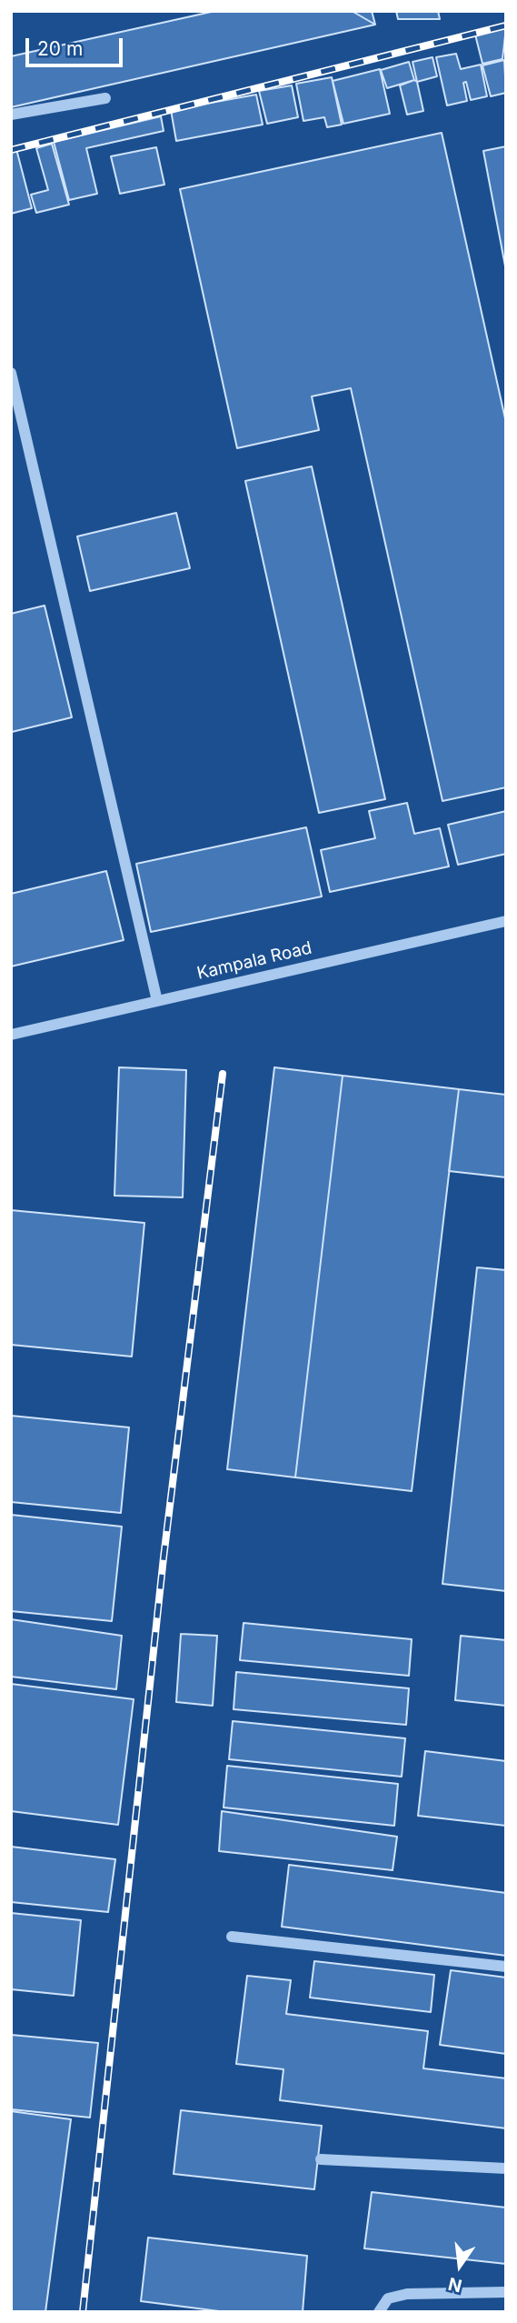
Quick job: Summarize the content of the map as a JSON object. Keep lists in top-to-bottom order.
{
  "streets": {
    "street": ["Kampala Road"]
  },
  "scale_bar": "20 m",
  "north": "bottom"
}
